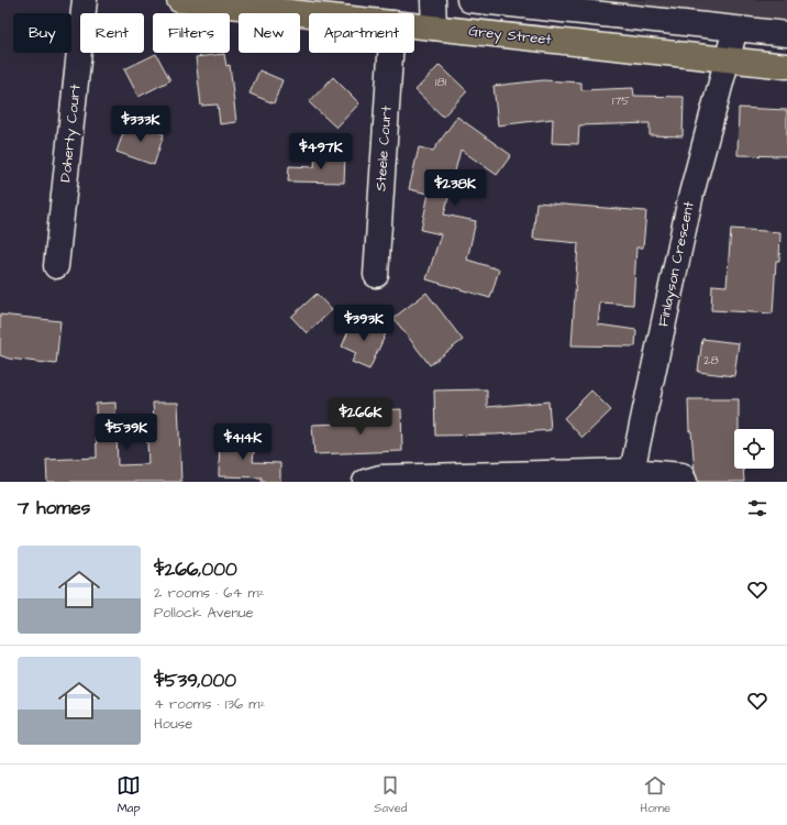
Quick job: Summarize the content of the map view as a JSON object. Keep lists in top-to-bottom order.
{
  "streets": {
    "main road": ["Grey Street"],
    "street": ["Doherty Court", "Steele Court", "Finlayson Crescent"]
  },
  "crossings": [
    ["Grey Street", "Finlayson Crescent"]
  ],
  "house_numbers": ["181", "175", "28"],
  "page": {
    "chip": [
      "Buy",
      "Rent",
      "Filters",
      "New",
      "Apartment"
    ],
    "price": [
      "$333K",
      "$497K",
      "$238K",
      "$393K",
      "$266K",
      "$539K",
      "$414K"
    ],
    "heading": "7 homes",
    "list": [
      {
        "name": "$266,000",
        "note": "2 rooms · 64 m² · Pollock Avenue"
      },
      {
        "name": "$539,000",
        "note": "4 rooms · 136 m² · House"
      }
    ],
    "tabs": ["Map", "Saved", "Home"]
  }
}
